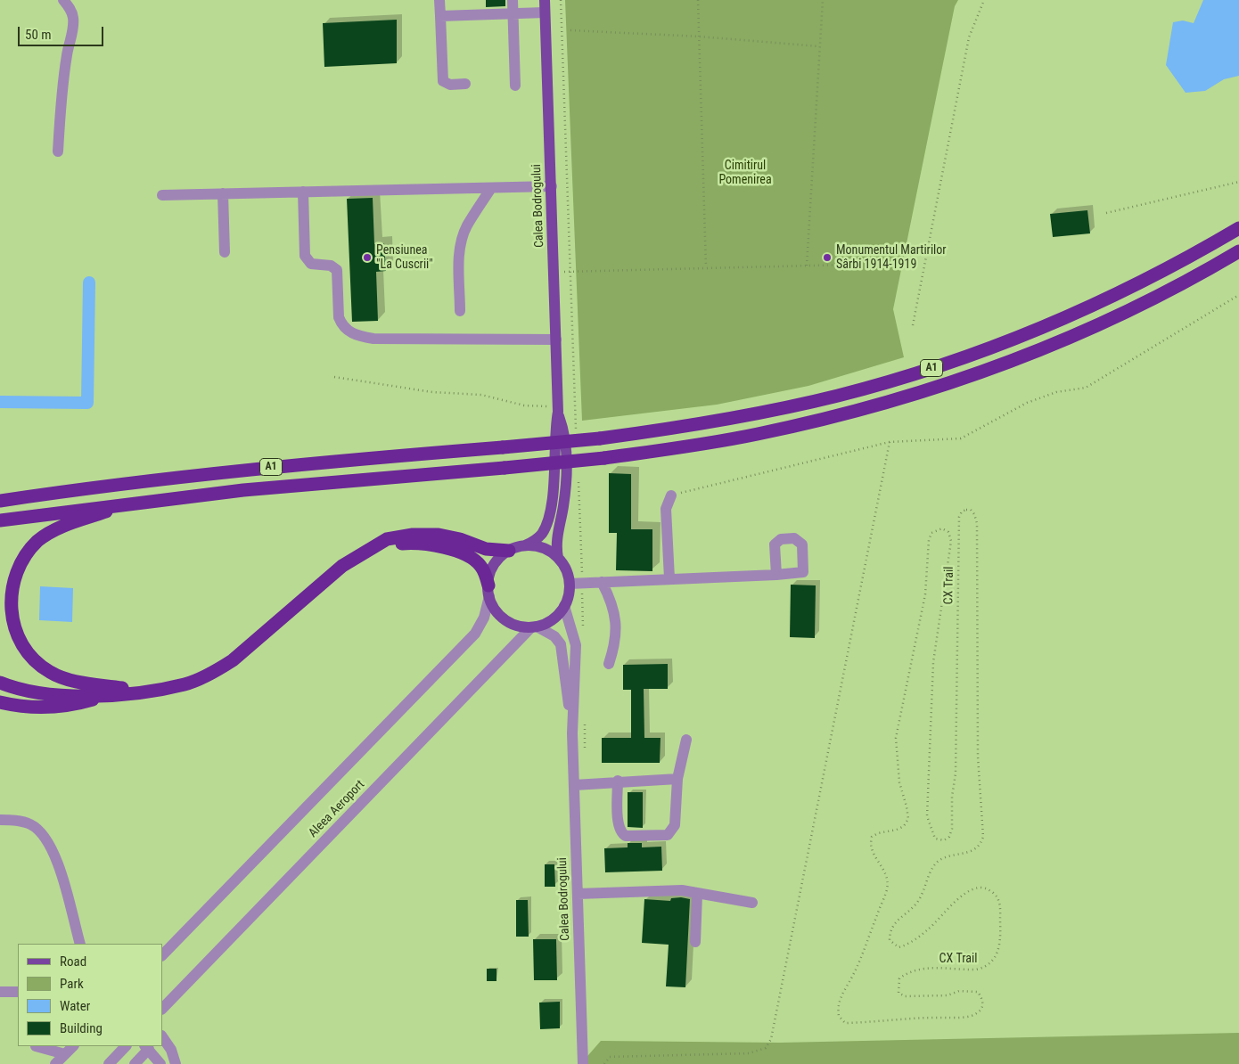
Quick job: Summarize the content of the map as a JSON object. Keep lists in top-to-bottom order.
{
  "streets": {
    "highway": ["A1"],
    "main road": ["Calea Bodrogului"],
    "street": ["Aleea Aeroport"],
    "path": ["CX Trail"]
  },
  "crossings": [
    ["Calea Bodrogului", "Aleea Aeroport"]
  ],
  "parks": ["Cimitirul Pomenirea"],
  "places": ["Pensiunea \"La Cuscrii\"", "Monumentul Martirilor Sârbi 1914-1919"],
  "legend": [
    "Road",
    "Park",
    "Water",
    "Building"
  ],
  "scale_bar": "50 m"
}
